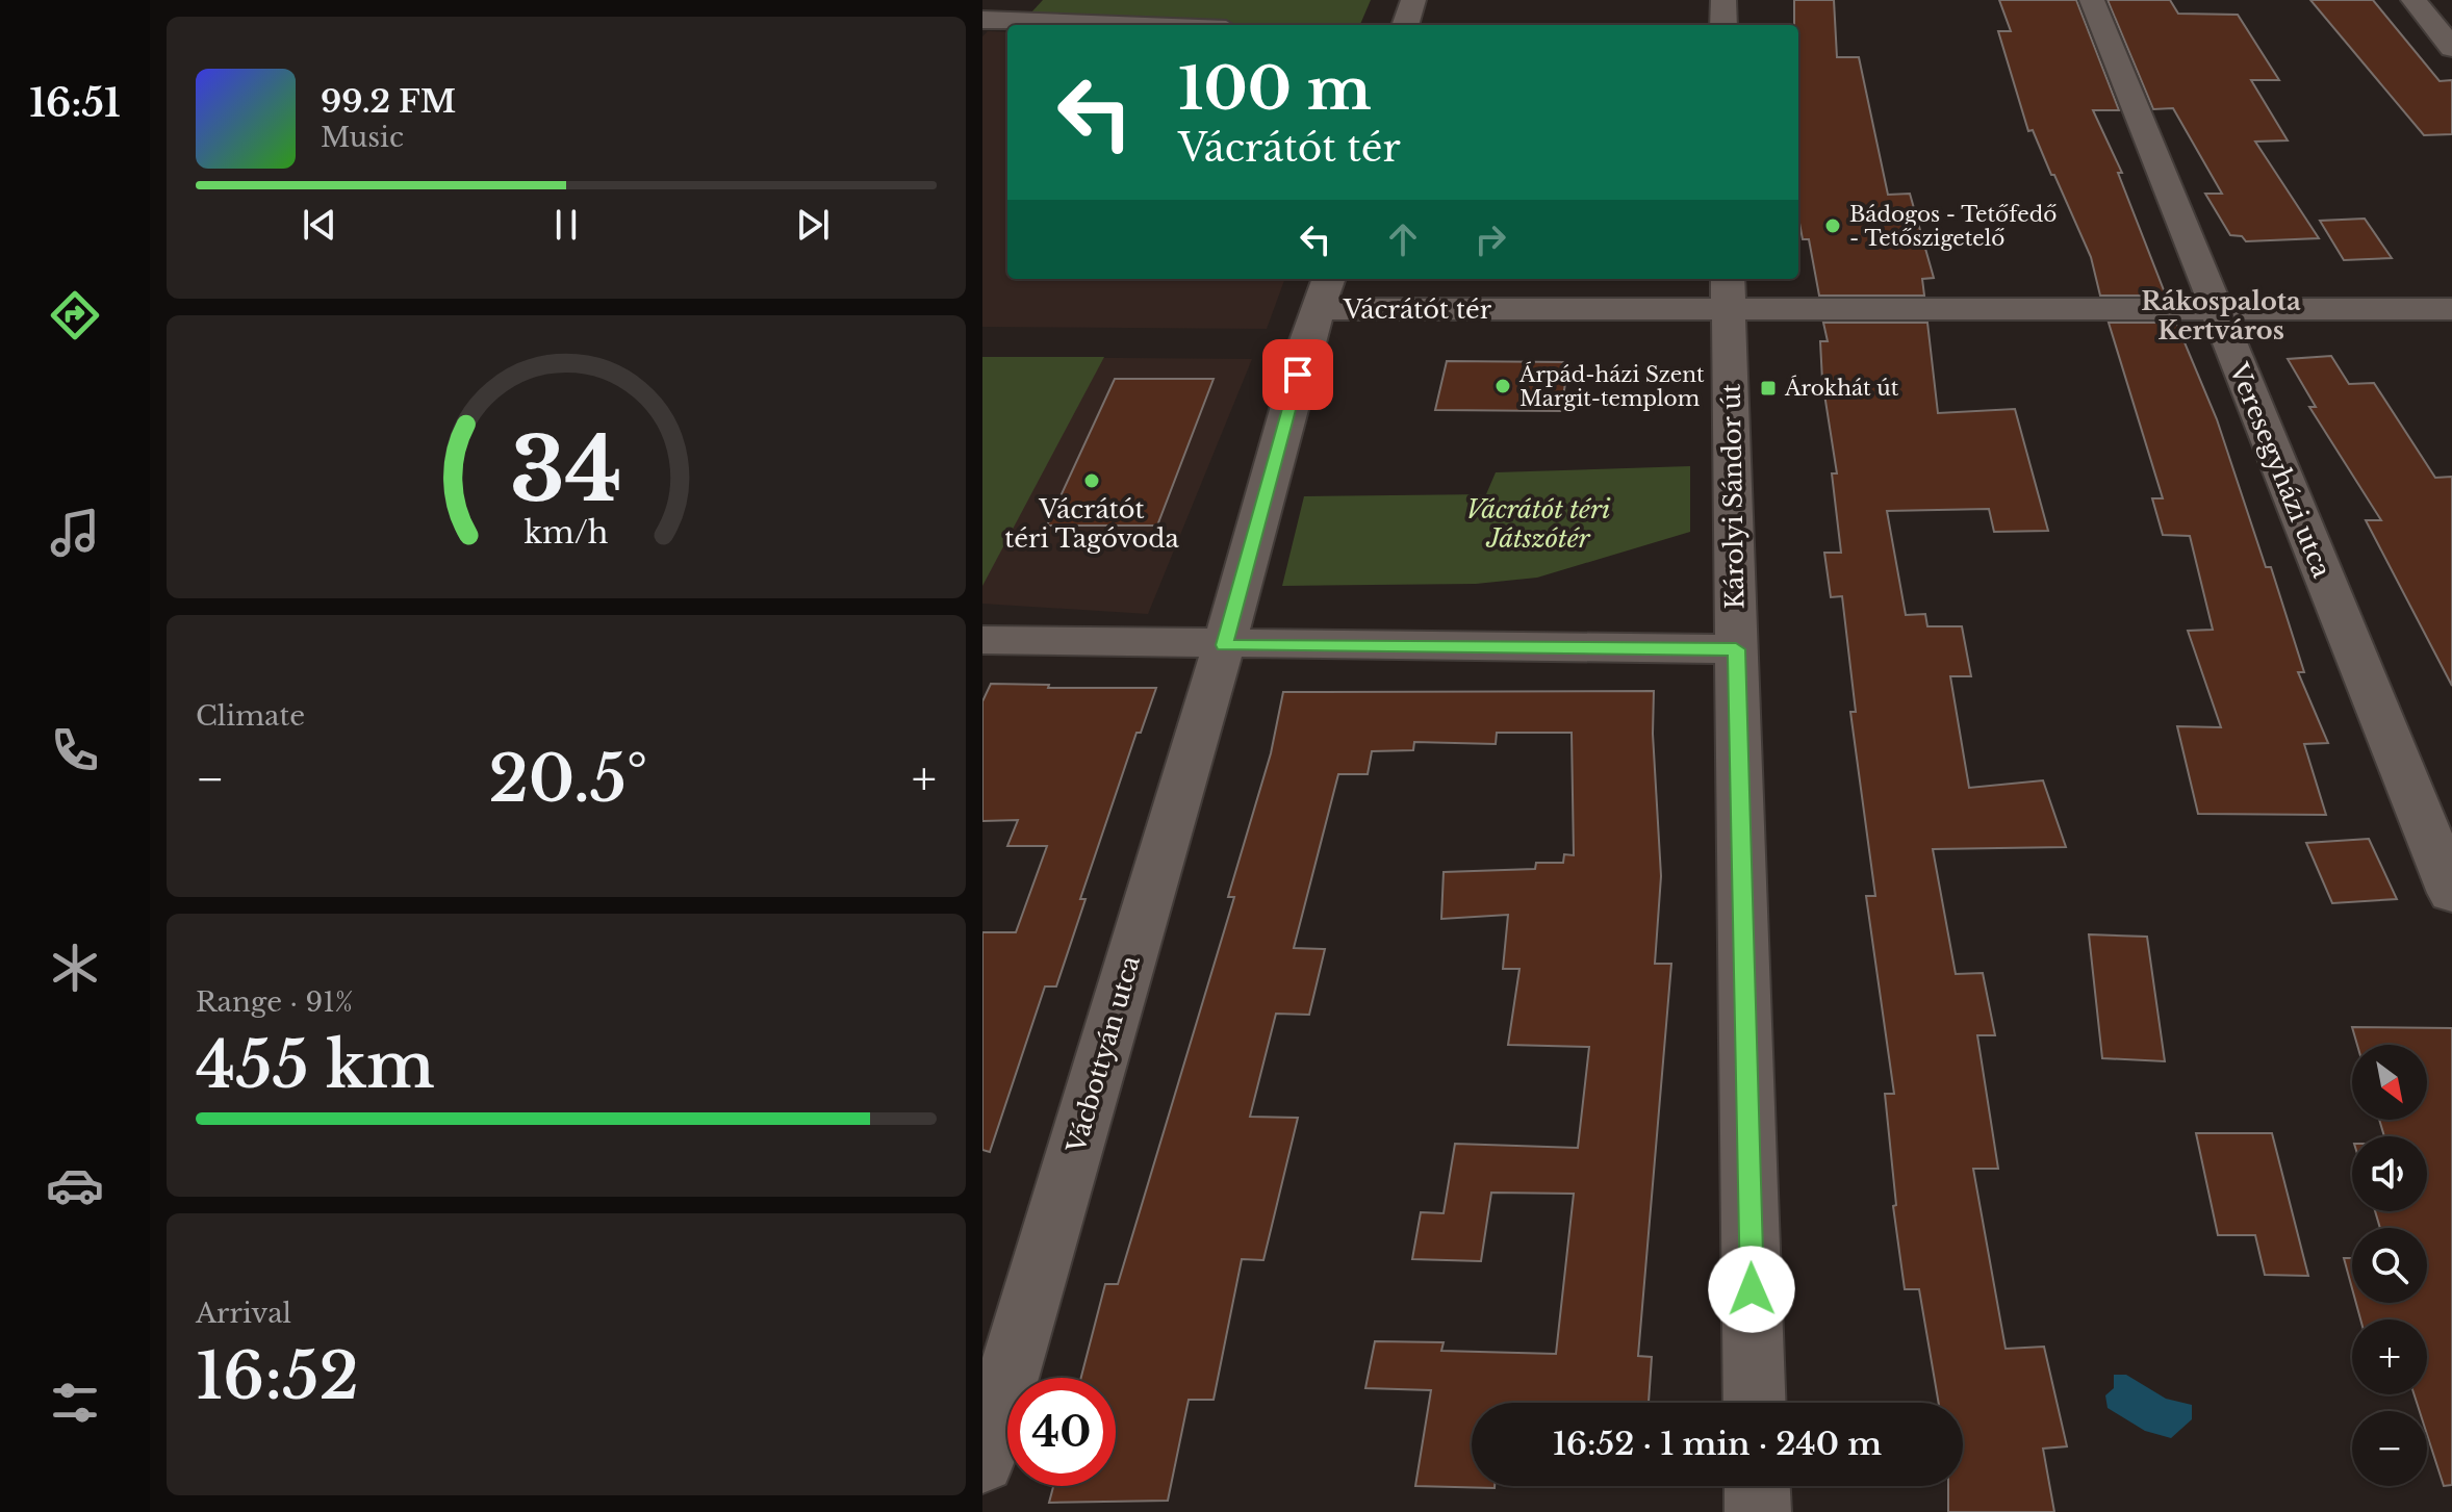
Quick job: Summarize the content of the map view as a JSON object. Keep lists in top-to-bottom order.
{
  "streets": {
    "street": [
      "Vácrátót tér",
      "Veresegyházi utca",
      "Károlyi Sándor út",
      "Vácbottyán utca"
    ]
  },
  "crossings": [
    ["Vácrátót tér", "Károlyi Sándor út"],
    ["Vácrátót tér", "Vácbottyán utca"]
  ],
  "districts": ["Rákospalota Kertváros"],
  "parks": ["Vácrátót téri Játszótér"],
  "places": {
    "other": ["Bádogos - Tetőfedő - Tetőszigetelő", "Árpád-házi Szent Margit-templom", "Vácrátót téri Tagóvoda"],
    "transit": ["Árokhát út"]
  },
  "north": "bottom right",
  "page": {
    "tabs": "16:51",
    "turn": ["100 m", "Vácrátót tér"],
    "song": ["99.2 FM", "Music"],
    "tile": [
      "Climate",
      ["Range · 91%", "455 km"],
      ["Arrival", "16:52"]
    ],
    "heat": ["−", "20.5°", "+"],
    "map_buttons": ["+", "−"],
    "limit": "40",
    "trip": "16:52 · 1 min · 240 m",
    "gauge": ["34", "km/h"]
  }
}
